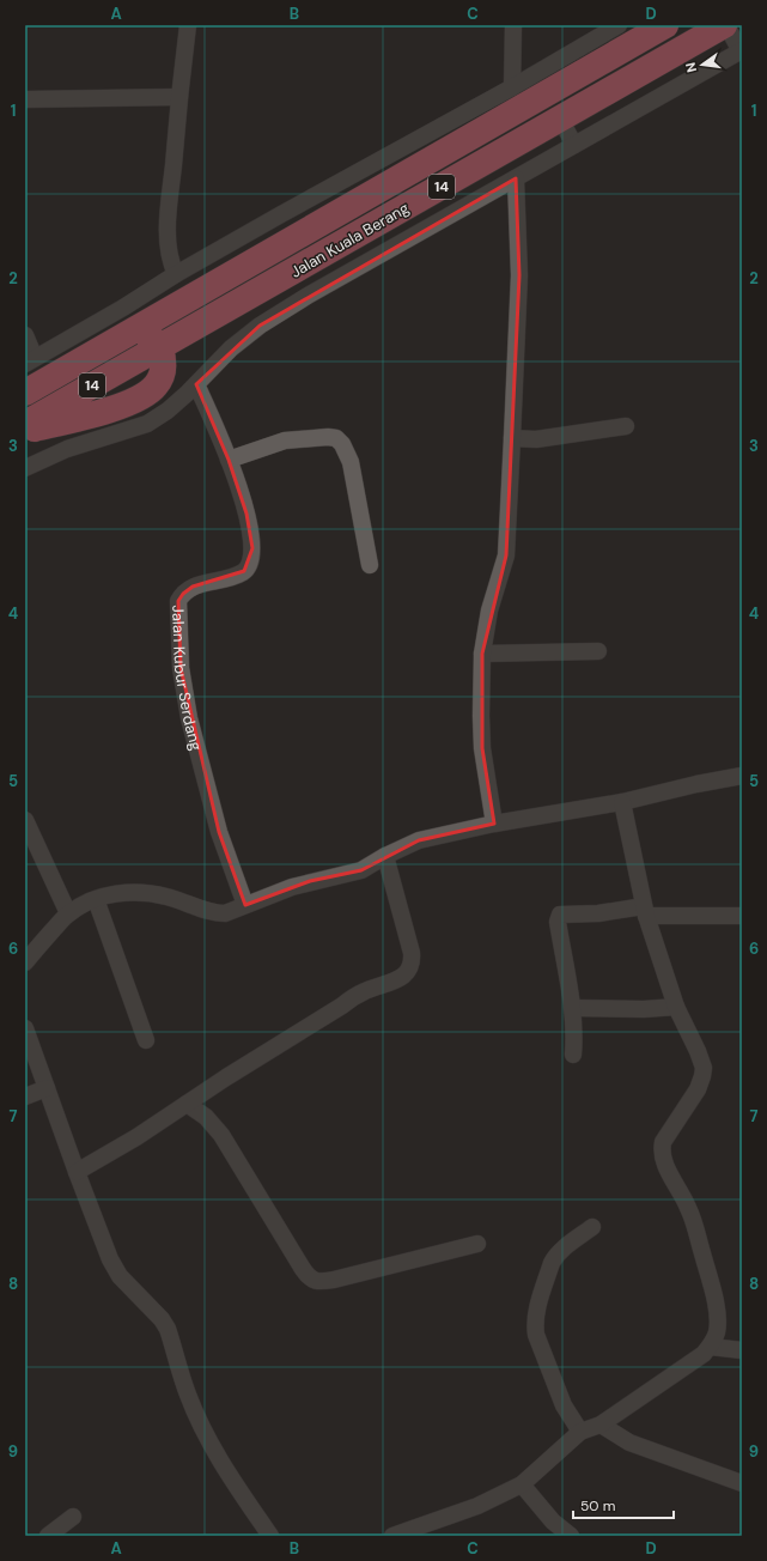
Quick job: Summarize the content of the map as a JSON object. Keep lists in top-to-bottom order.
{
  "streets": {
    "highway": ["14", "Jalan Kuala Berang"],
    "street": ["Jalan Kubur Serdang"]
  },
  "scale_bar": "50 m",
  "north": "left",
  "grid": {
    "columns": [
      "A",
      "B",
      "C",
      "D"
    ],
    "rows": [
      "1",
      "2",
      "3",
      "4",
      "5",
      "6",
      "7",
      "8",
      "9"
    ]
  }
}
